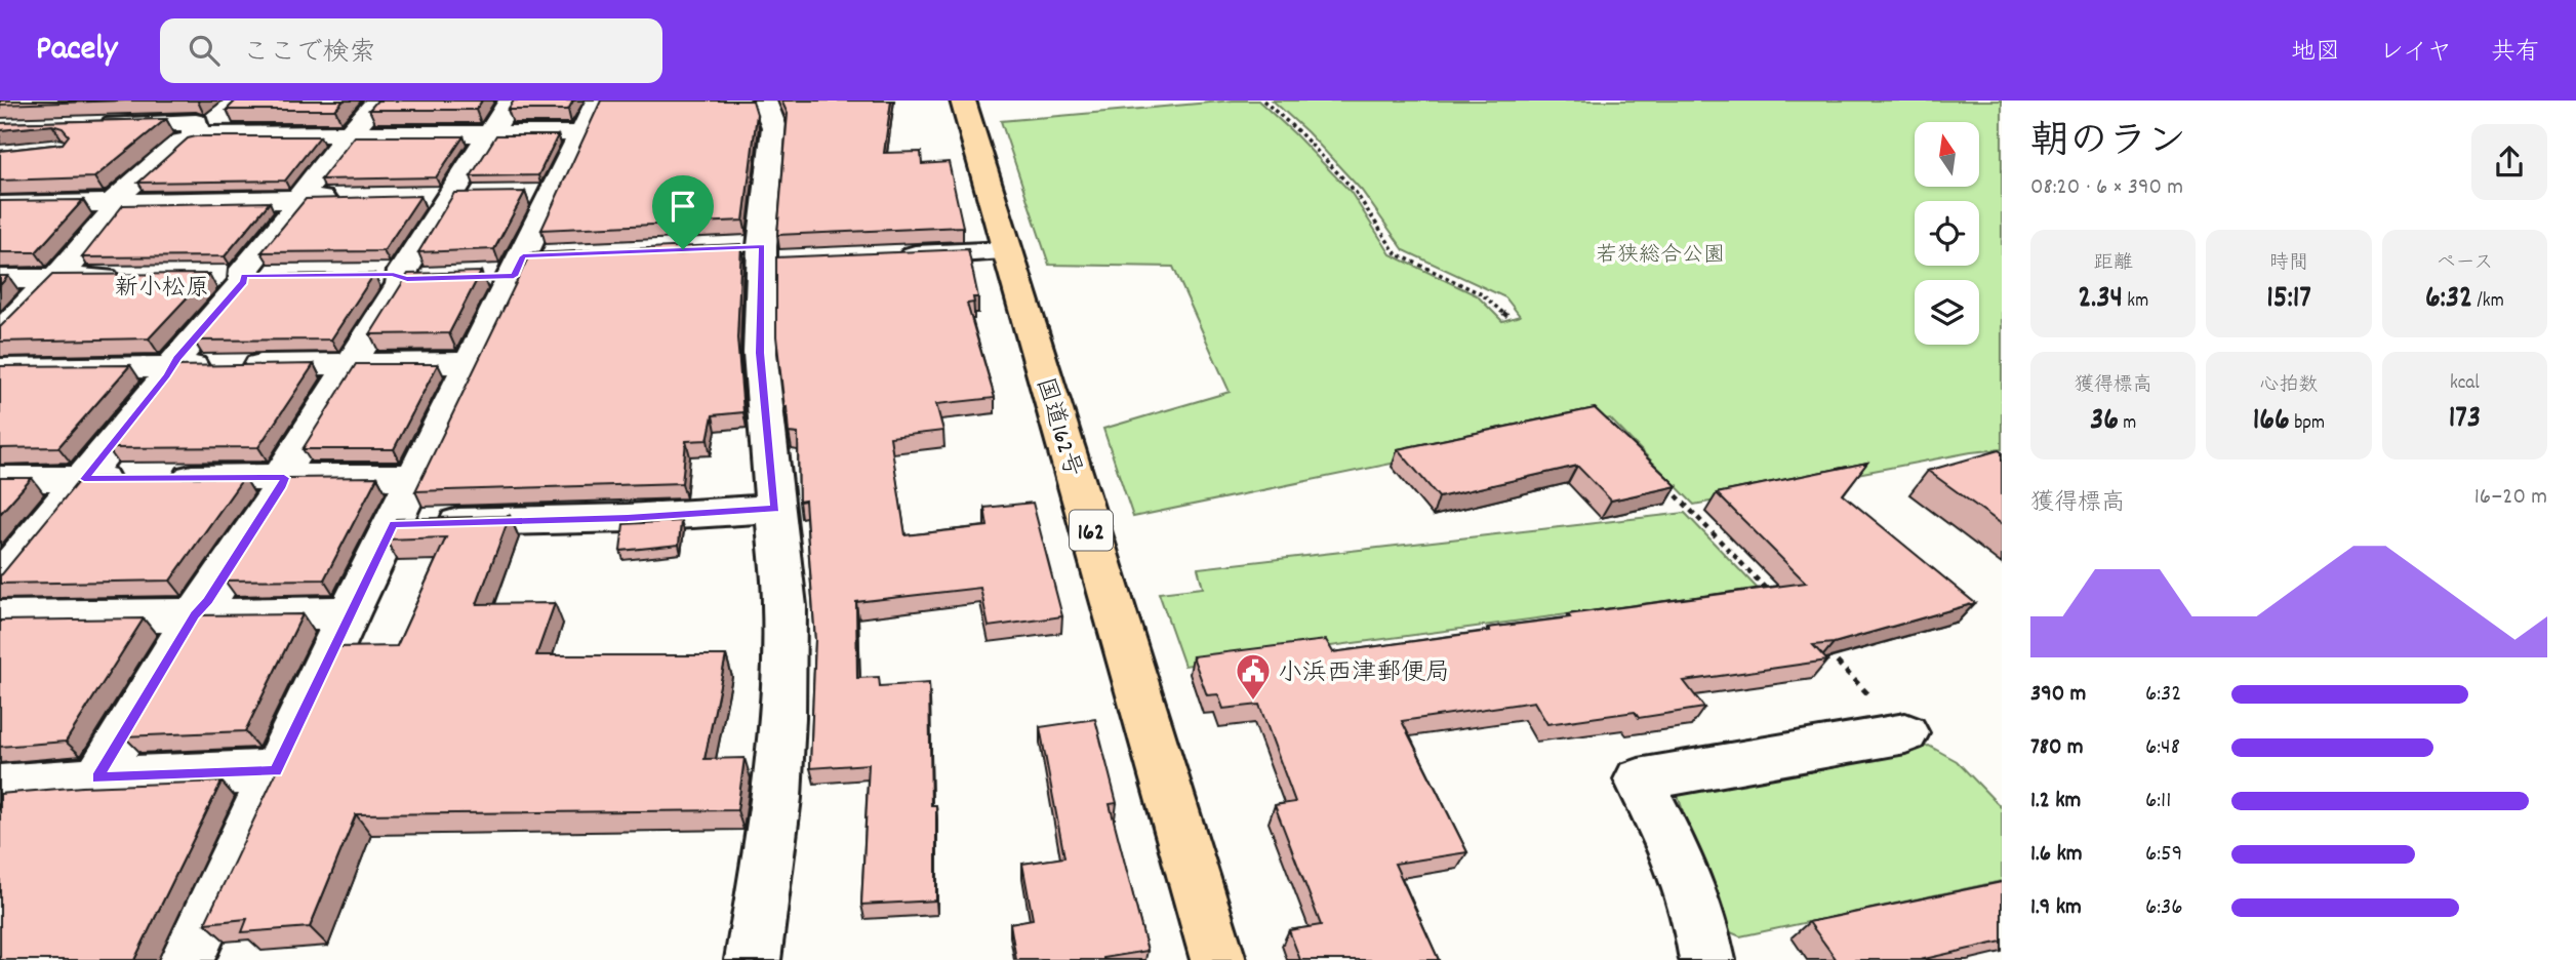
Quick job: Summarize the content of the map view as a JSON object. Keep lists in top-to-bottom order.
{
  "streets": {
    "highway": ["国道162号", "162"]
  },
  "districts": ["新小松原"],
  "parks": ["若狭総合公園"],
  "places": {
    "public building": ["小浜西津郵便局"]
  },
  "north": "top",
  "page": {
    "header": "Pacely",
    "search": "ここで検索",
    "nav": ["地図", "レイヤ", "共有"],
    "heading": ["朝のラン", "08:20 · 6 × 390 m"],
    "stats": [
      ["距離", "2.34 km"],
      ["時間", "15:17"],
      ["ペース", "6:32 /km"],
      ["獲得標高", "36 m"],
      ["心拍数", "166 bpm"],
      ["kcal", "173"]
    ],
    "chart": ["獲得標高", "16–20 m"],
    "list": [
      {
        "name": "390 m",
        "note": "6:32"
      },
      {
        "name": "780 m",
        "note": "6:48"
      },
      {
        "name": "1.2 km",
        "note": "6:11"
      },
      {
        "name": "1.6 km",
        "note": "6:59"
      },
      {
        "name": "1.9 km",
        "note": "6:36"
      }
    ]
  }
}
